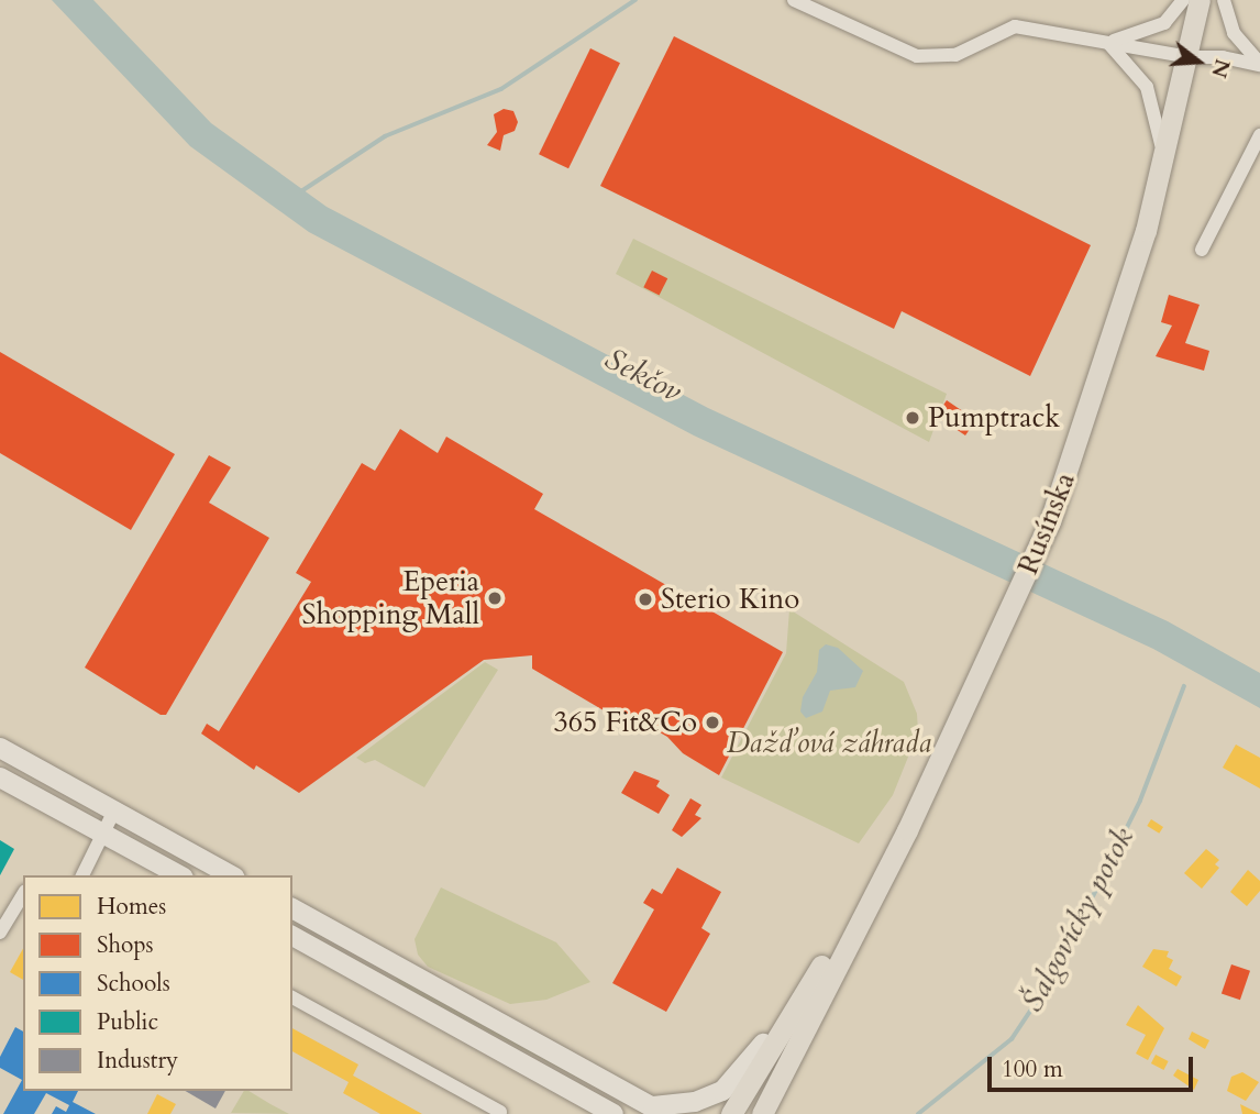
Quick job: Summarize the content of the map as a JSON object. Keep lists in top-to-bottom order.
{
  "streets": {
    "main road": ["Rusínska"]
  },
  "water": ["Sekčov", "Šalgovícky potok"],
  "parks": ["Dažďová záhrada"],
  "places": [
    "Pumptrack",
    "Eperia Shopping Mall",
    "Sterio Kino",
    "365 Fit&Co"
  ],
  "legend": [
    "Homes",
    "Shops",
    "Schools",
    "Public",
    "Industry"
  ],
  "scale_bar": "100 m",
  "north": "right"
}
